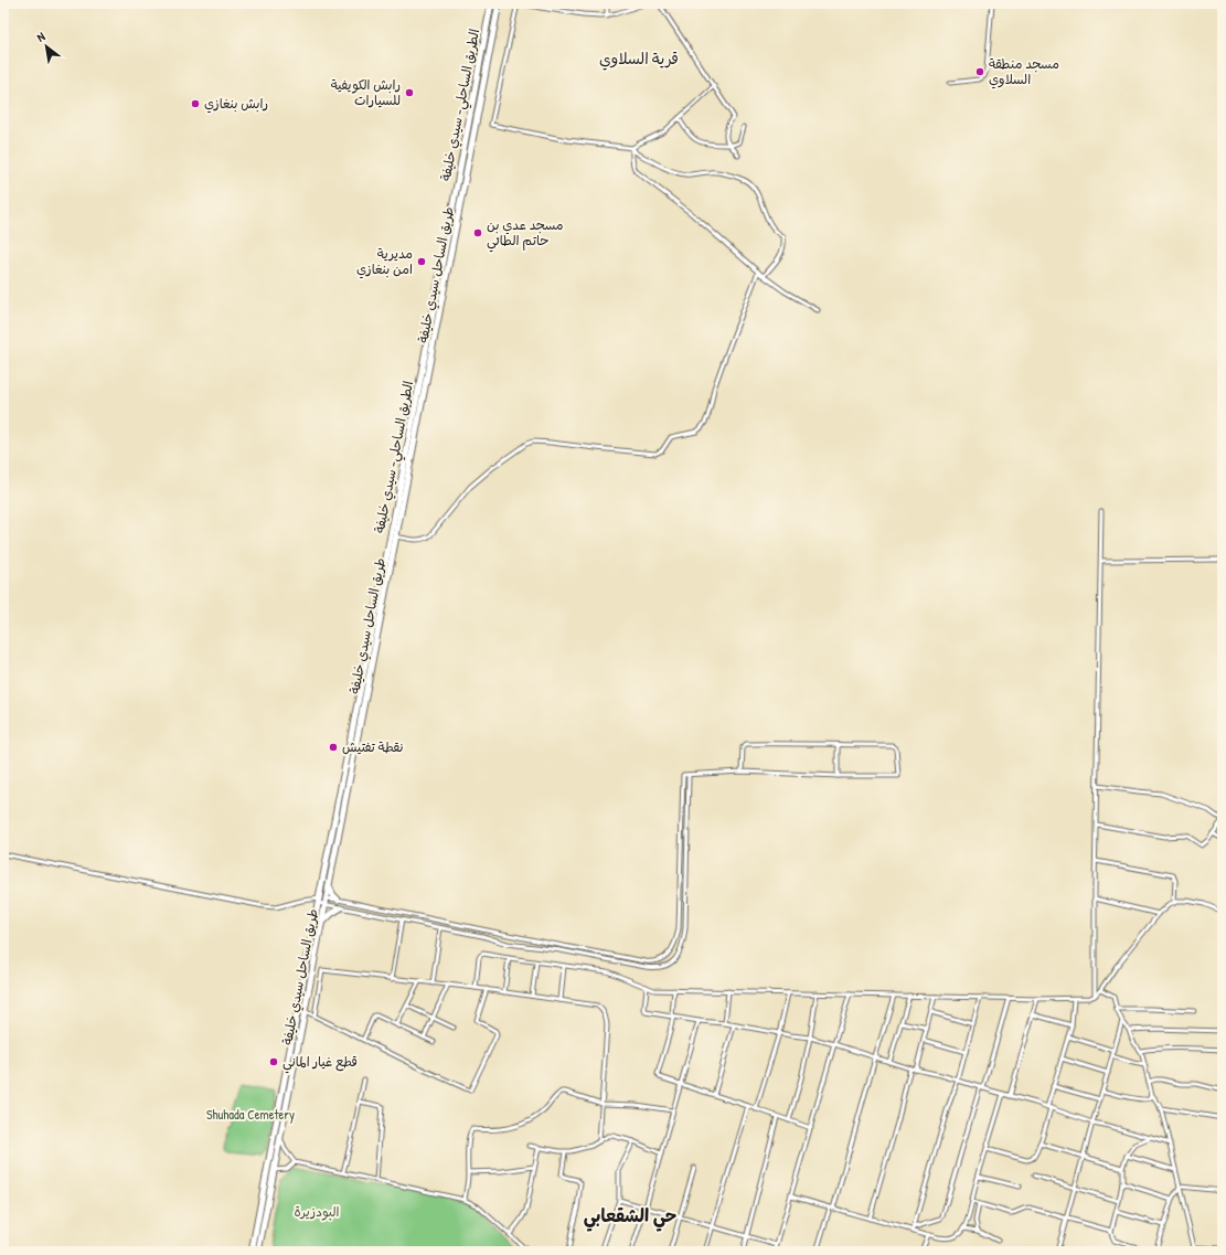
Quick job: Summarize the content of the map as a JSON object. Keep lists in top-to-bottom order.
{
  "streets": {
    "highway": ["الطريق الساحلي- سيدي خليفة", "طريق الساحل سيدي خليفة"]
  },
  "districts": ["قرية السلاوي", "حي الشقعابي"],
  "parks": ["Shuhada Cemetery", "البودزيرة"],
  "places": [
    "مسجد منطقة السلاوي",
    "رابش الكويفية للسيارات",
    "رابش بنغازي",
    "مسجد عدي بن حاتم الطائي",
    "مديرية امن بنغازي",
    "نقطة تفتيش",
    "قطع غيار الماني"
  ],
  "north": "top left"
}
